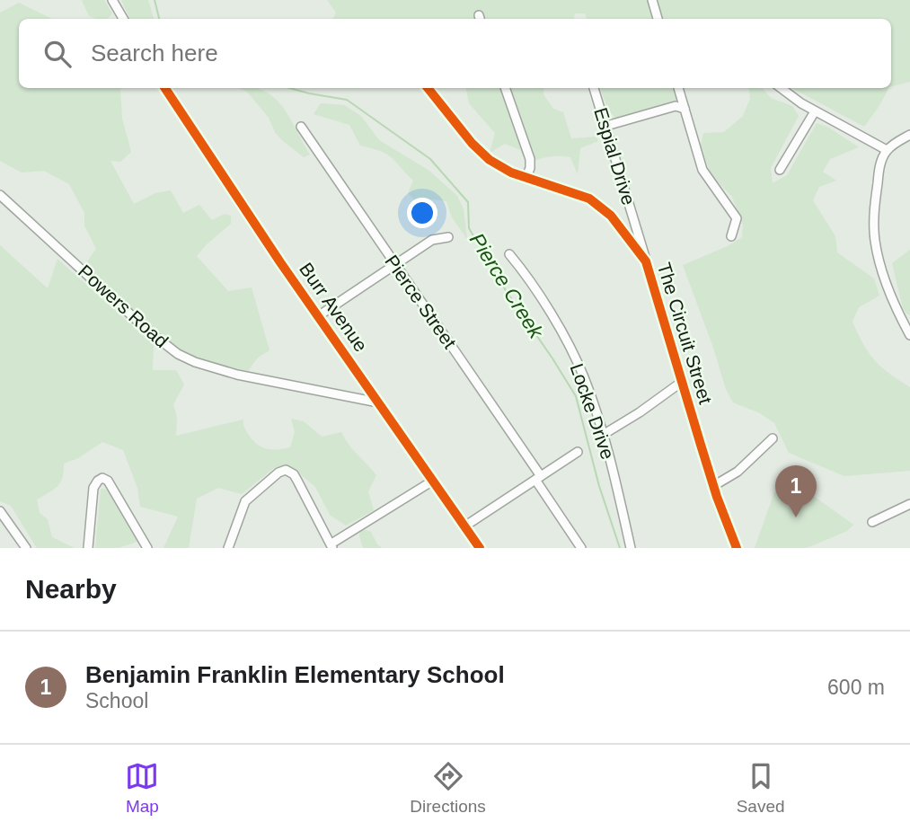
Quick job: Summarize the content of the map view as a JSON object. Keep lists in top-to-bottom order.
{
  "streets": {
    "street": [
      "Espial Drive",
      "Pierce Street",
      "Powers Road",
      "Burr Avenue",
      "The Circuit Street",
      "Locke Drive"
    ]
  },
  "crossings": [
    ["Espial Drive", "The Circuit Street"],
    ["Powers Road", "Burr Avenue"]
  ],
  "water": ["Pierce Creek"],
  "page": {
    "search": "Search here",
    "pins": "1",
    "heading": "Nearby",
    "list": [
      {
        "mark": "1",
        "name": "Benjamin Franklin Elementary School",
        "note": "School",
        "value": "600 m"
      }
    ],
    "nav": ["Map", "Directions", "Saved"]
  }
}
